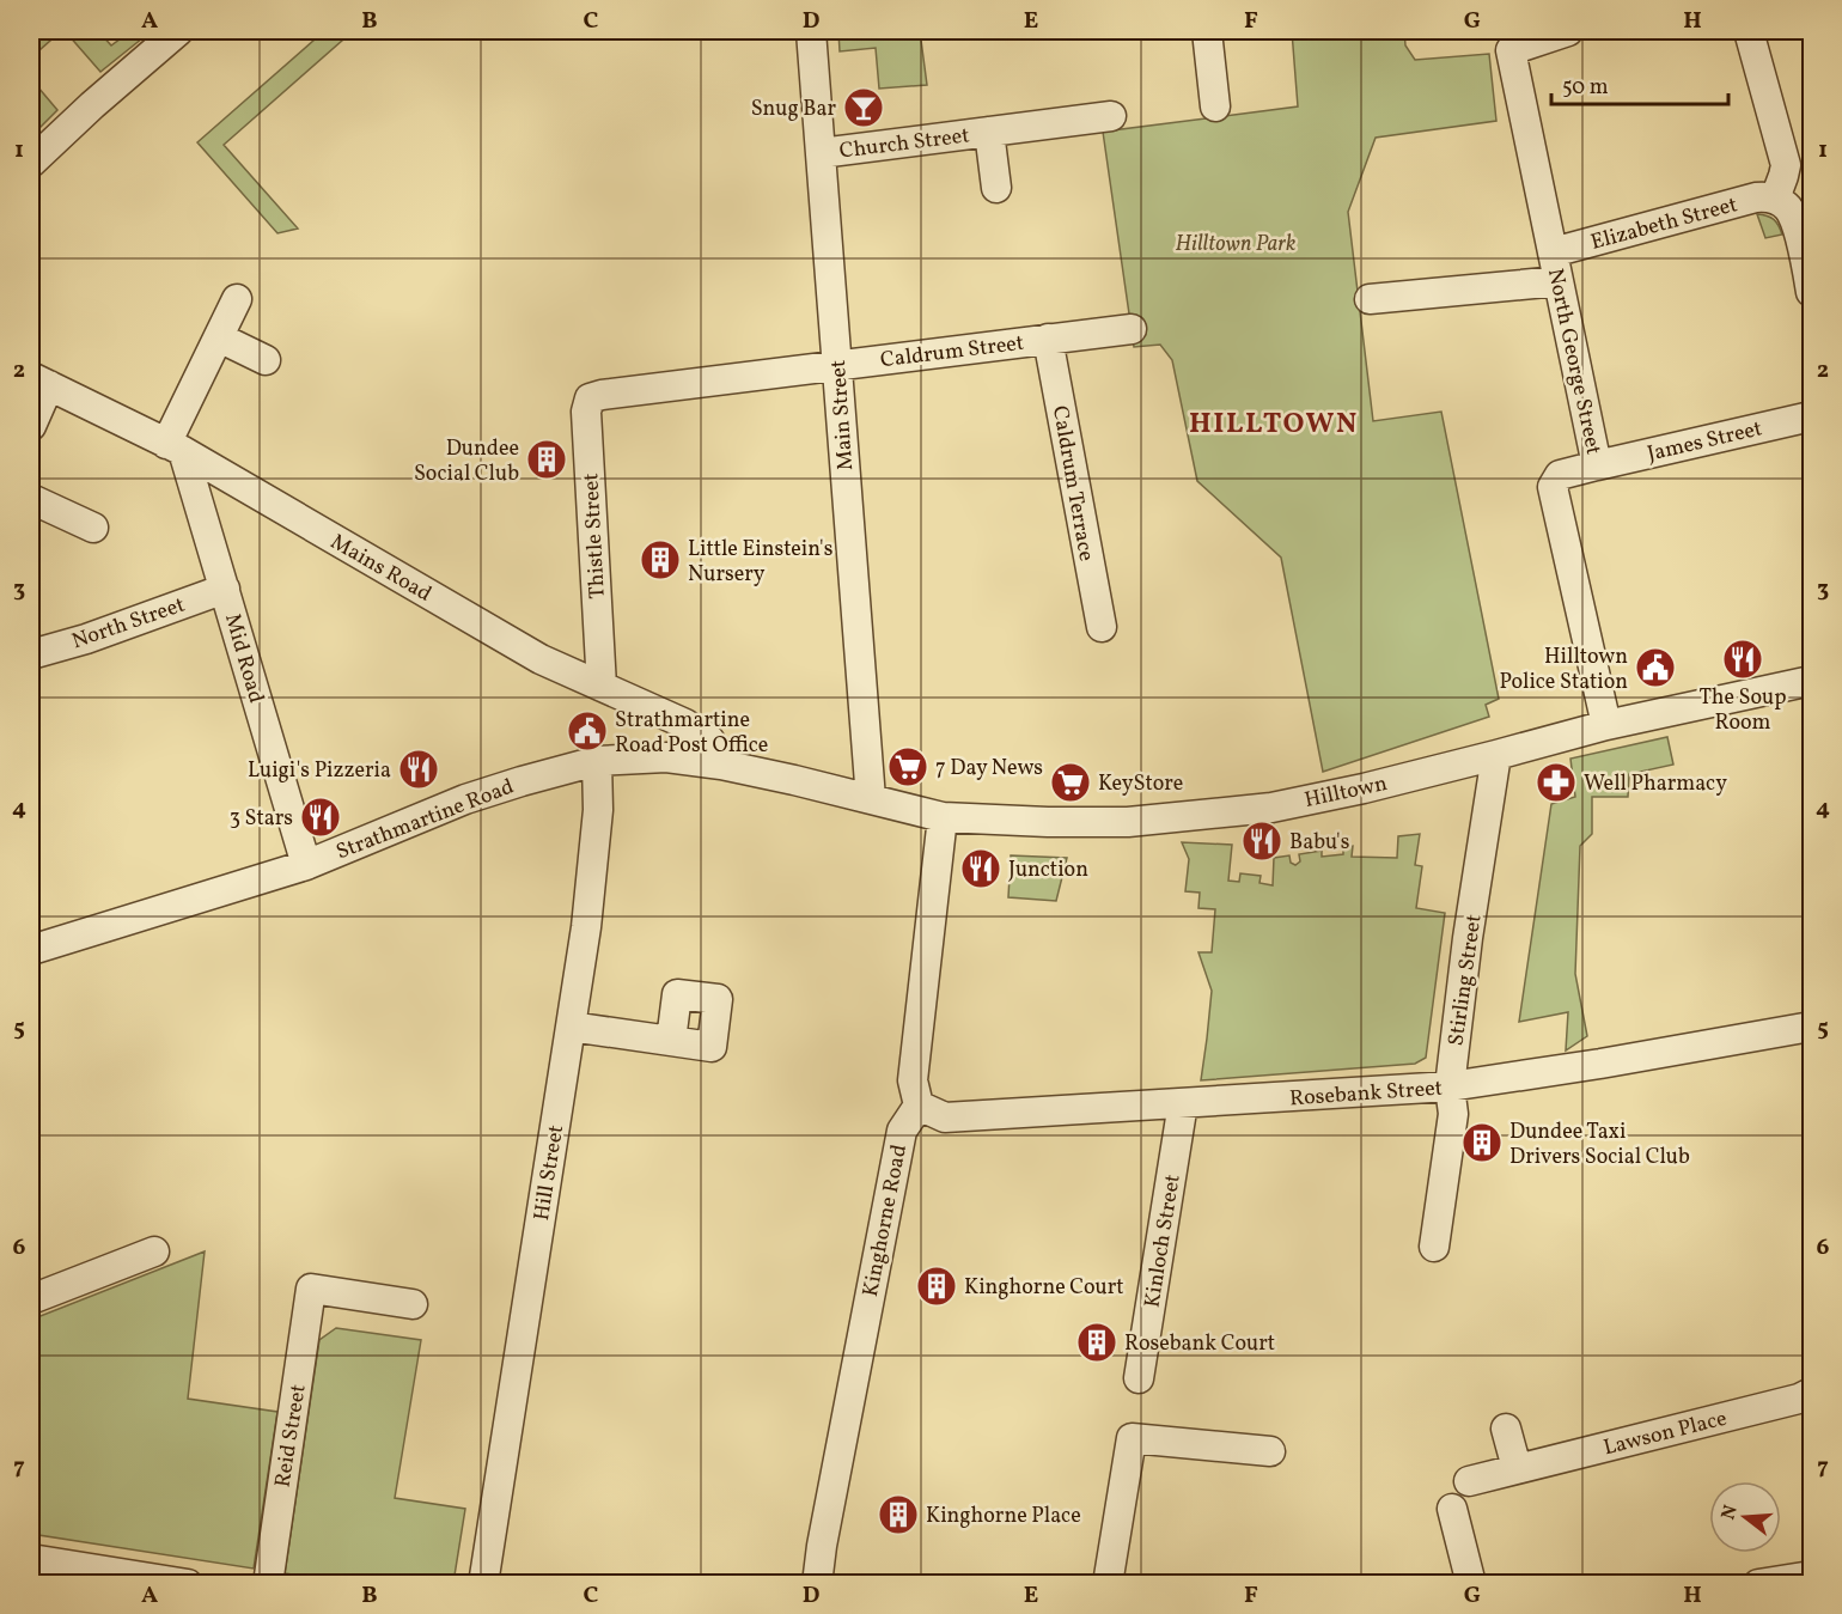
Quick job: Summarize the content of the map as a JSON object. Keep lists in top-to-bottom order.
{
  "streets": {
    "street": [
      "Church Street",
      "Elizabeth Street",
      "Caldrum Street",
      "North George Street",
      "Main Street",
      "James Street",
      "Caldrum Terrace",
      "Thistle Street",
      "Mains Road",
      "North Street",
      "Mid Road",
      "Hilltown",
      "Strathmartine Road",
      "Stirling Street",
      "Rosebank Street",
      "Hill Street",
      "Kinghorne Road",
      "Kinloch Street",
      "Lawson Place",
      "Reid Street"
    ]
  },
  "crossings": [
    ["Church Street", "Main Street"],
    ["Elizabeth Street", "North George Street"],
    ["Caldrum Street", "Main Street"],
    ["Caldrum Street", "Caldrum Terrace"],
    ["Caldrum Street", "Thistle Street"],
    ["North George Street", "James Street"],
    ["North George Street", "Hilltown"],
    ["Main Street", "Hilltown"],
    ["Main Street", "Strathmartine Road"],
    ["Thistle Street", "Mains Road"],
    ["Mains Road", "Mid Road"],
    ["Mains Road", "Strathmartine Road"],
    ["North Street", "Mid Road"],
    ["Mid Road", "Strathmartine Road"],
    ["Hilltown", "Strathmartine Road"],
    ["Hilltown", "Stirling Street"],
    ["Strathmartine Road", "Hill Street"],
    ["Stirling Street", "Rosebank Street"],
    ["Rosebank Street", "Kinghorne Road"],
    ["Rosebank Street", "Kinloch Street"]
  ],
  "districts": ["HILLTOWN"],
  "parks": ["Hilltown Park"],
  "places": {
    "bar": ["Snug Bar"],
    "building": [
      "Dundee Social Club",
      "Little Einstein's Nursery",
      "Dundee Taxi Drivers Social Club",
      "Kinghorne Court",
      "Rosebank Court",
      "Kinghorne Place"
    ],
    "restaurant": [
      "The Soup Room",
      "Luigi's Pizzeria",
      "3 Stars",
      "Babu's",
      "Junction"
    ],
    "public building": ["Hilltown Police Station", "Strathmartine Road Post Office"],
    "supermarket": ["7 Day News", "KeyStore"],
    "pharmacy": ["Well Pharmacy"]
  },
  "scale_bar": "50 m",
  "north": "left",
  "grid": {
    "columns": [
      "A",
      "B",
      "C",
      "D",
      "E",
      "F",
      "G",
      "H"
    ],
    "rows": [
      "1",
      "2",
      "3",
      "4",
      "5",
      "6",
      "7"
    ]
  }
}
